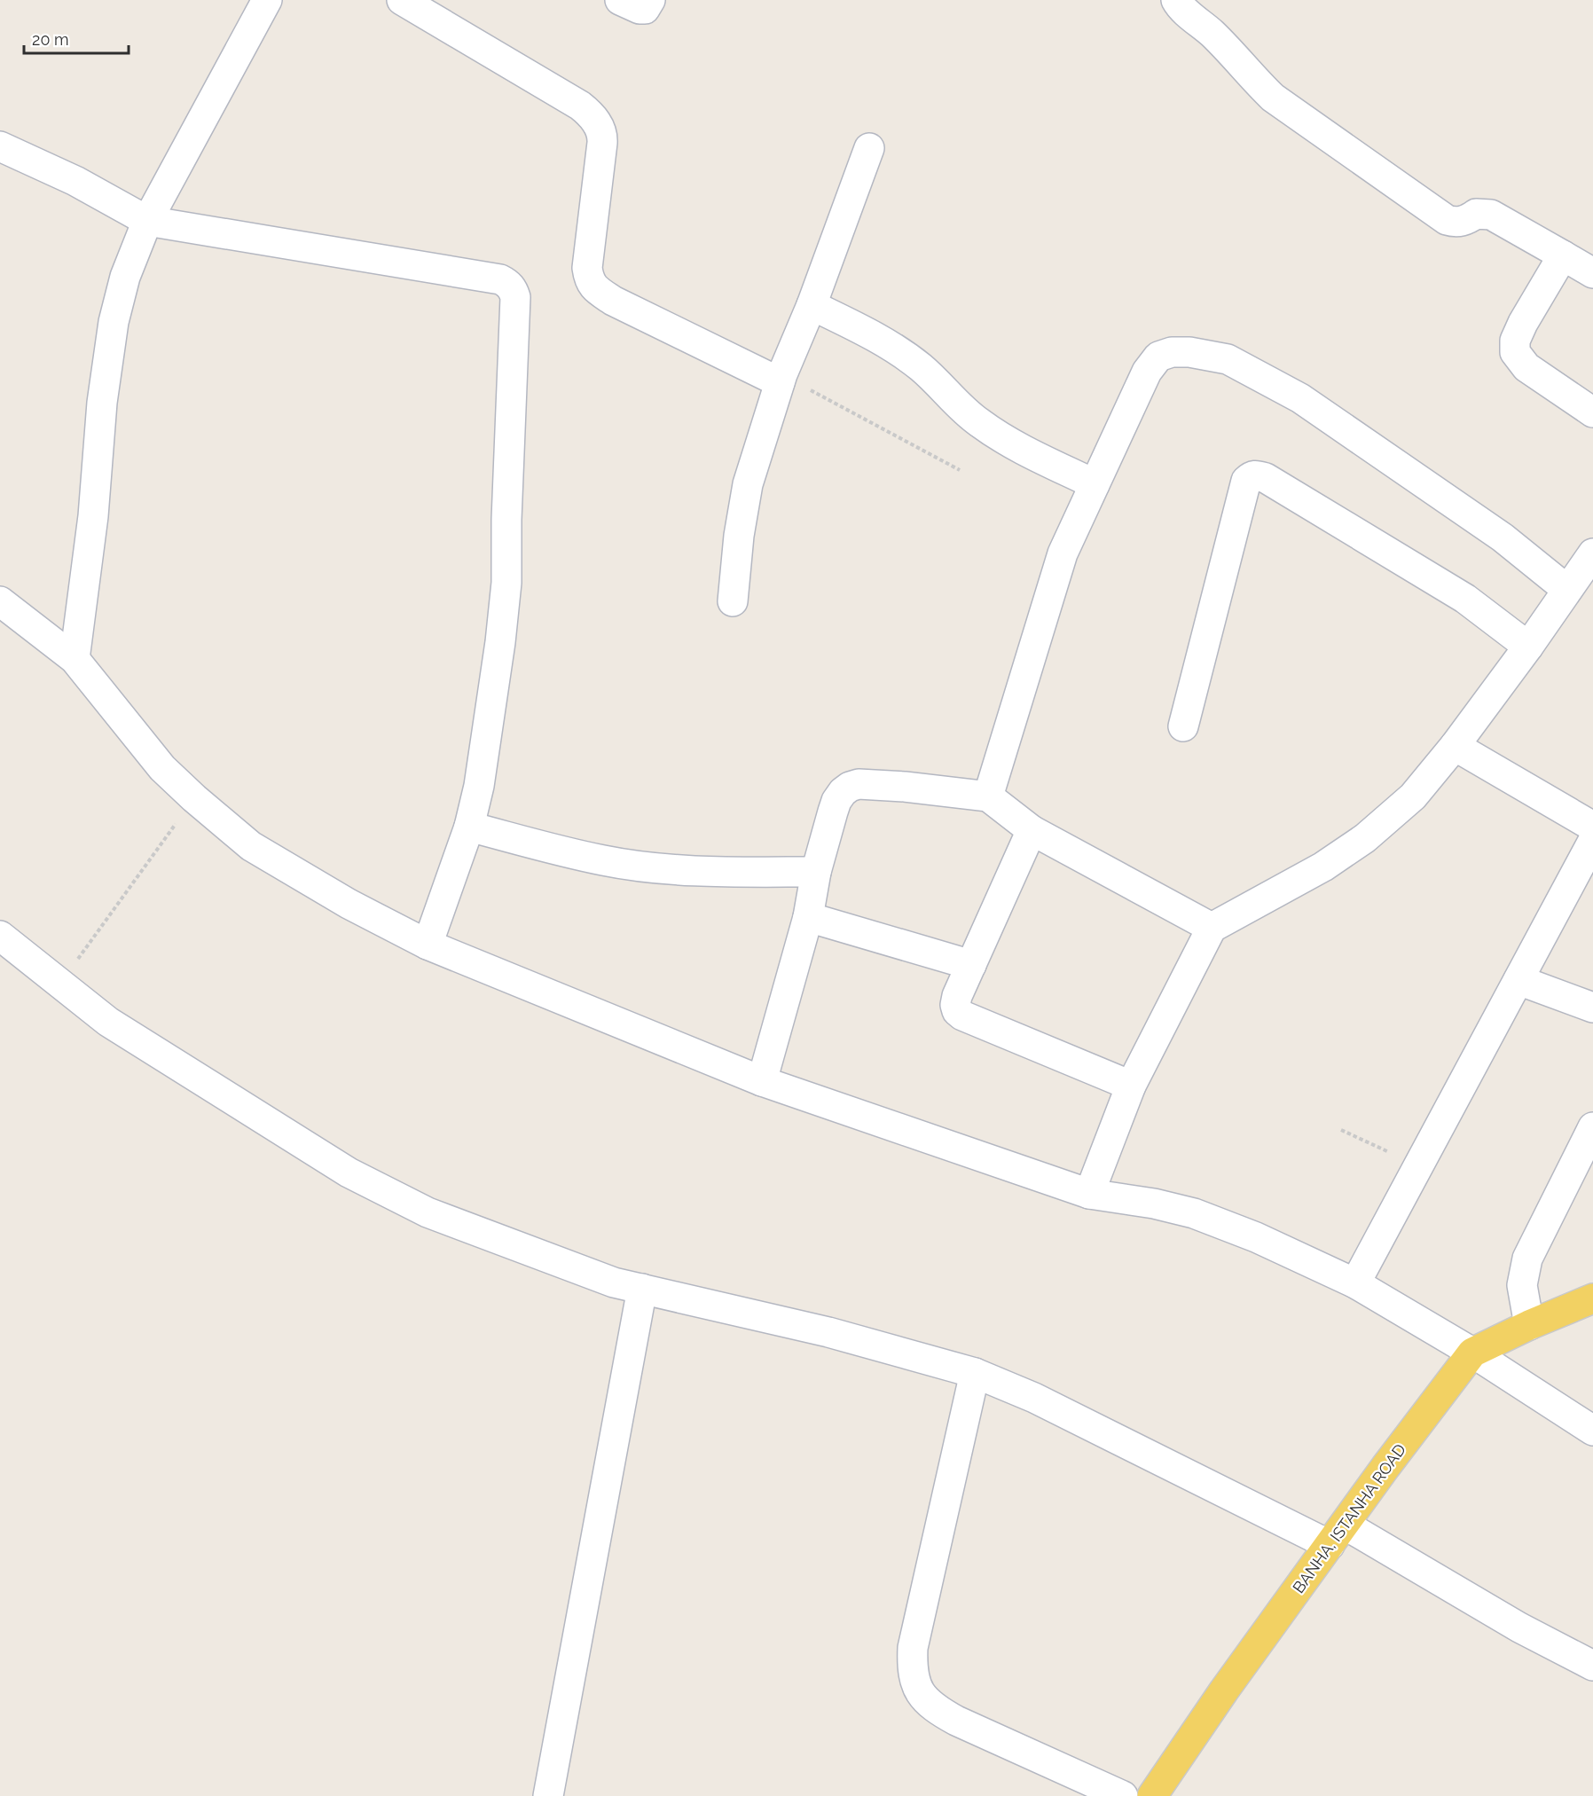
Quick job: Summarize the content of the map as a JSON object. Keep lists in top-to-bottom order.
{
  "streets": {
    "main road": ["BANHA, ISTANHA ROAD"]
  },
  "scale_bar": "20 m"
}
